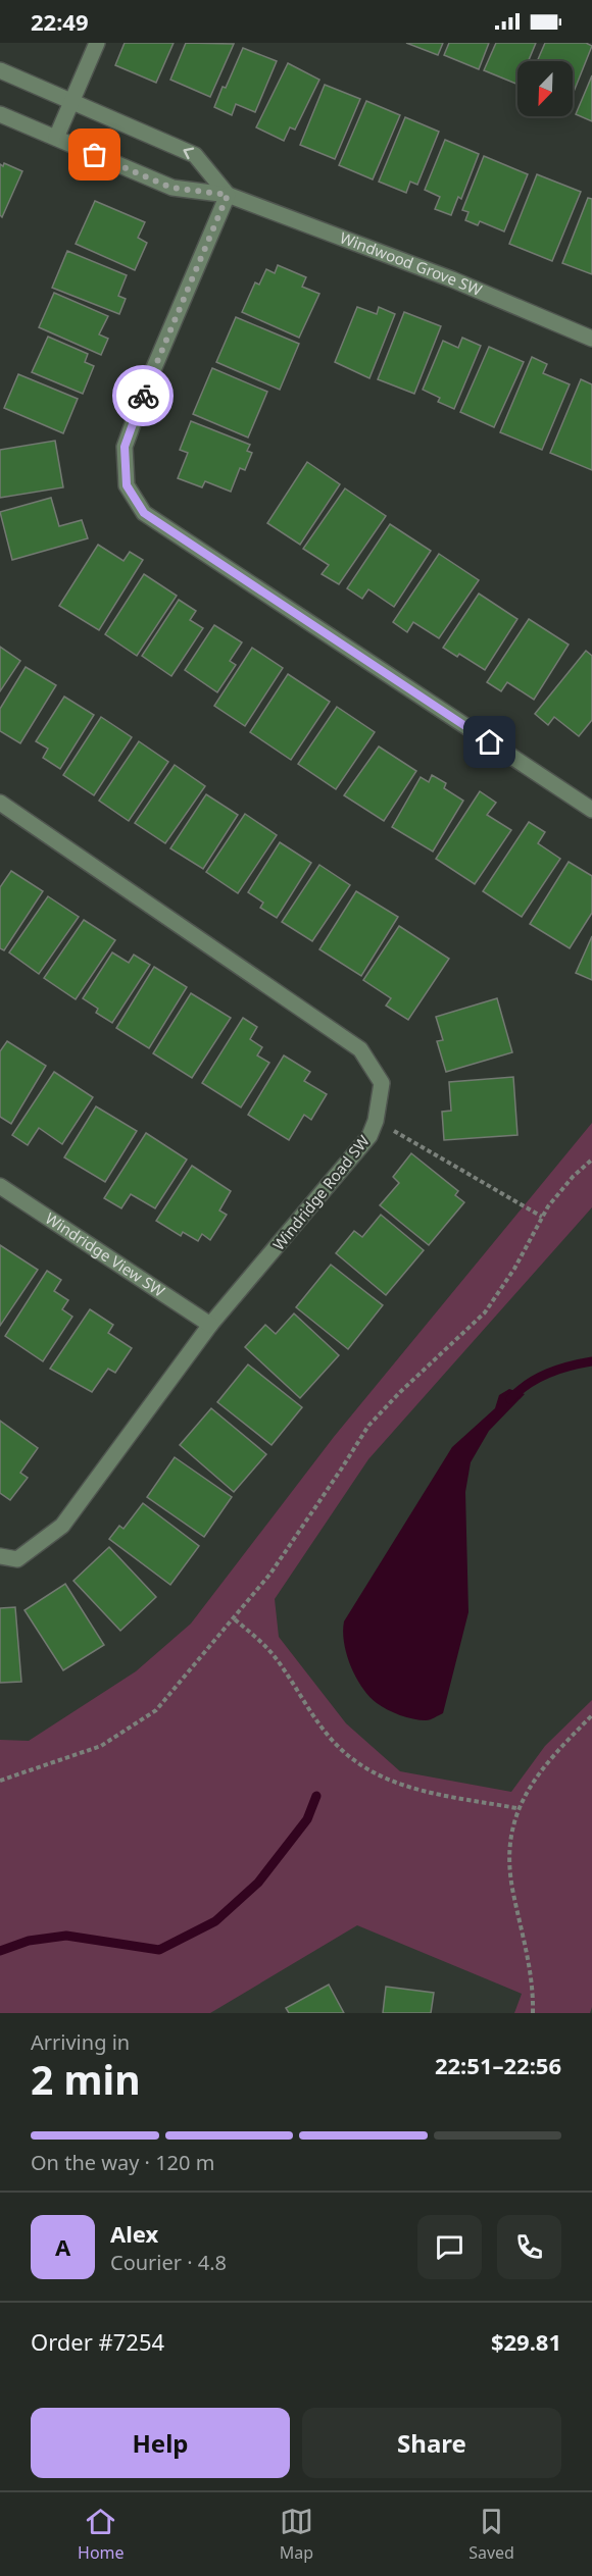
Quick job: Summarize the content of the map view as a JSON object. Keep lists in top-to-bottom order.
{
  "streets": {
    "street": ["Windwood Grove SW", "Windridge Road SW", "Windridge View SW"]
  },
  "crossings": [
    ["Windridge Road SW", "Windridge View SW"]
  ],
  "north": "bottom left",
  "page": {
    "status": "22:49",
    "heading": ["2 min", "Arriving in", "22:51–22:56"],
    "panel": [
      "Alex",
      "Courier · 4.8",
      "Order #7254",
      "$29.81"
    ],
    "bar": "On the way · 120 m",
    "round": "A",
    "buttons": ["Help", "Share"],
    "tabs": ["Home", "Map", "Saved"]
  }
}
